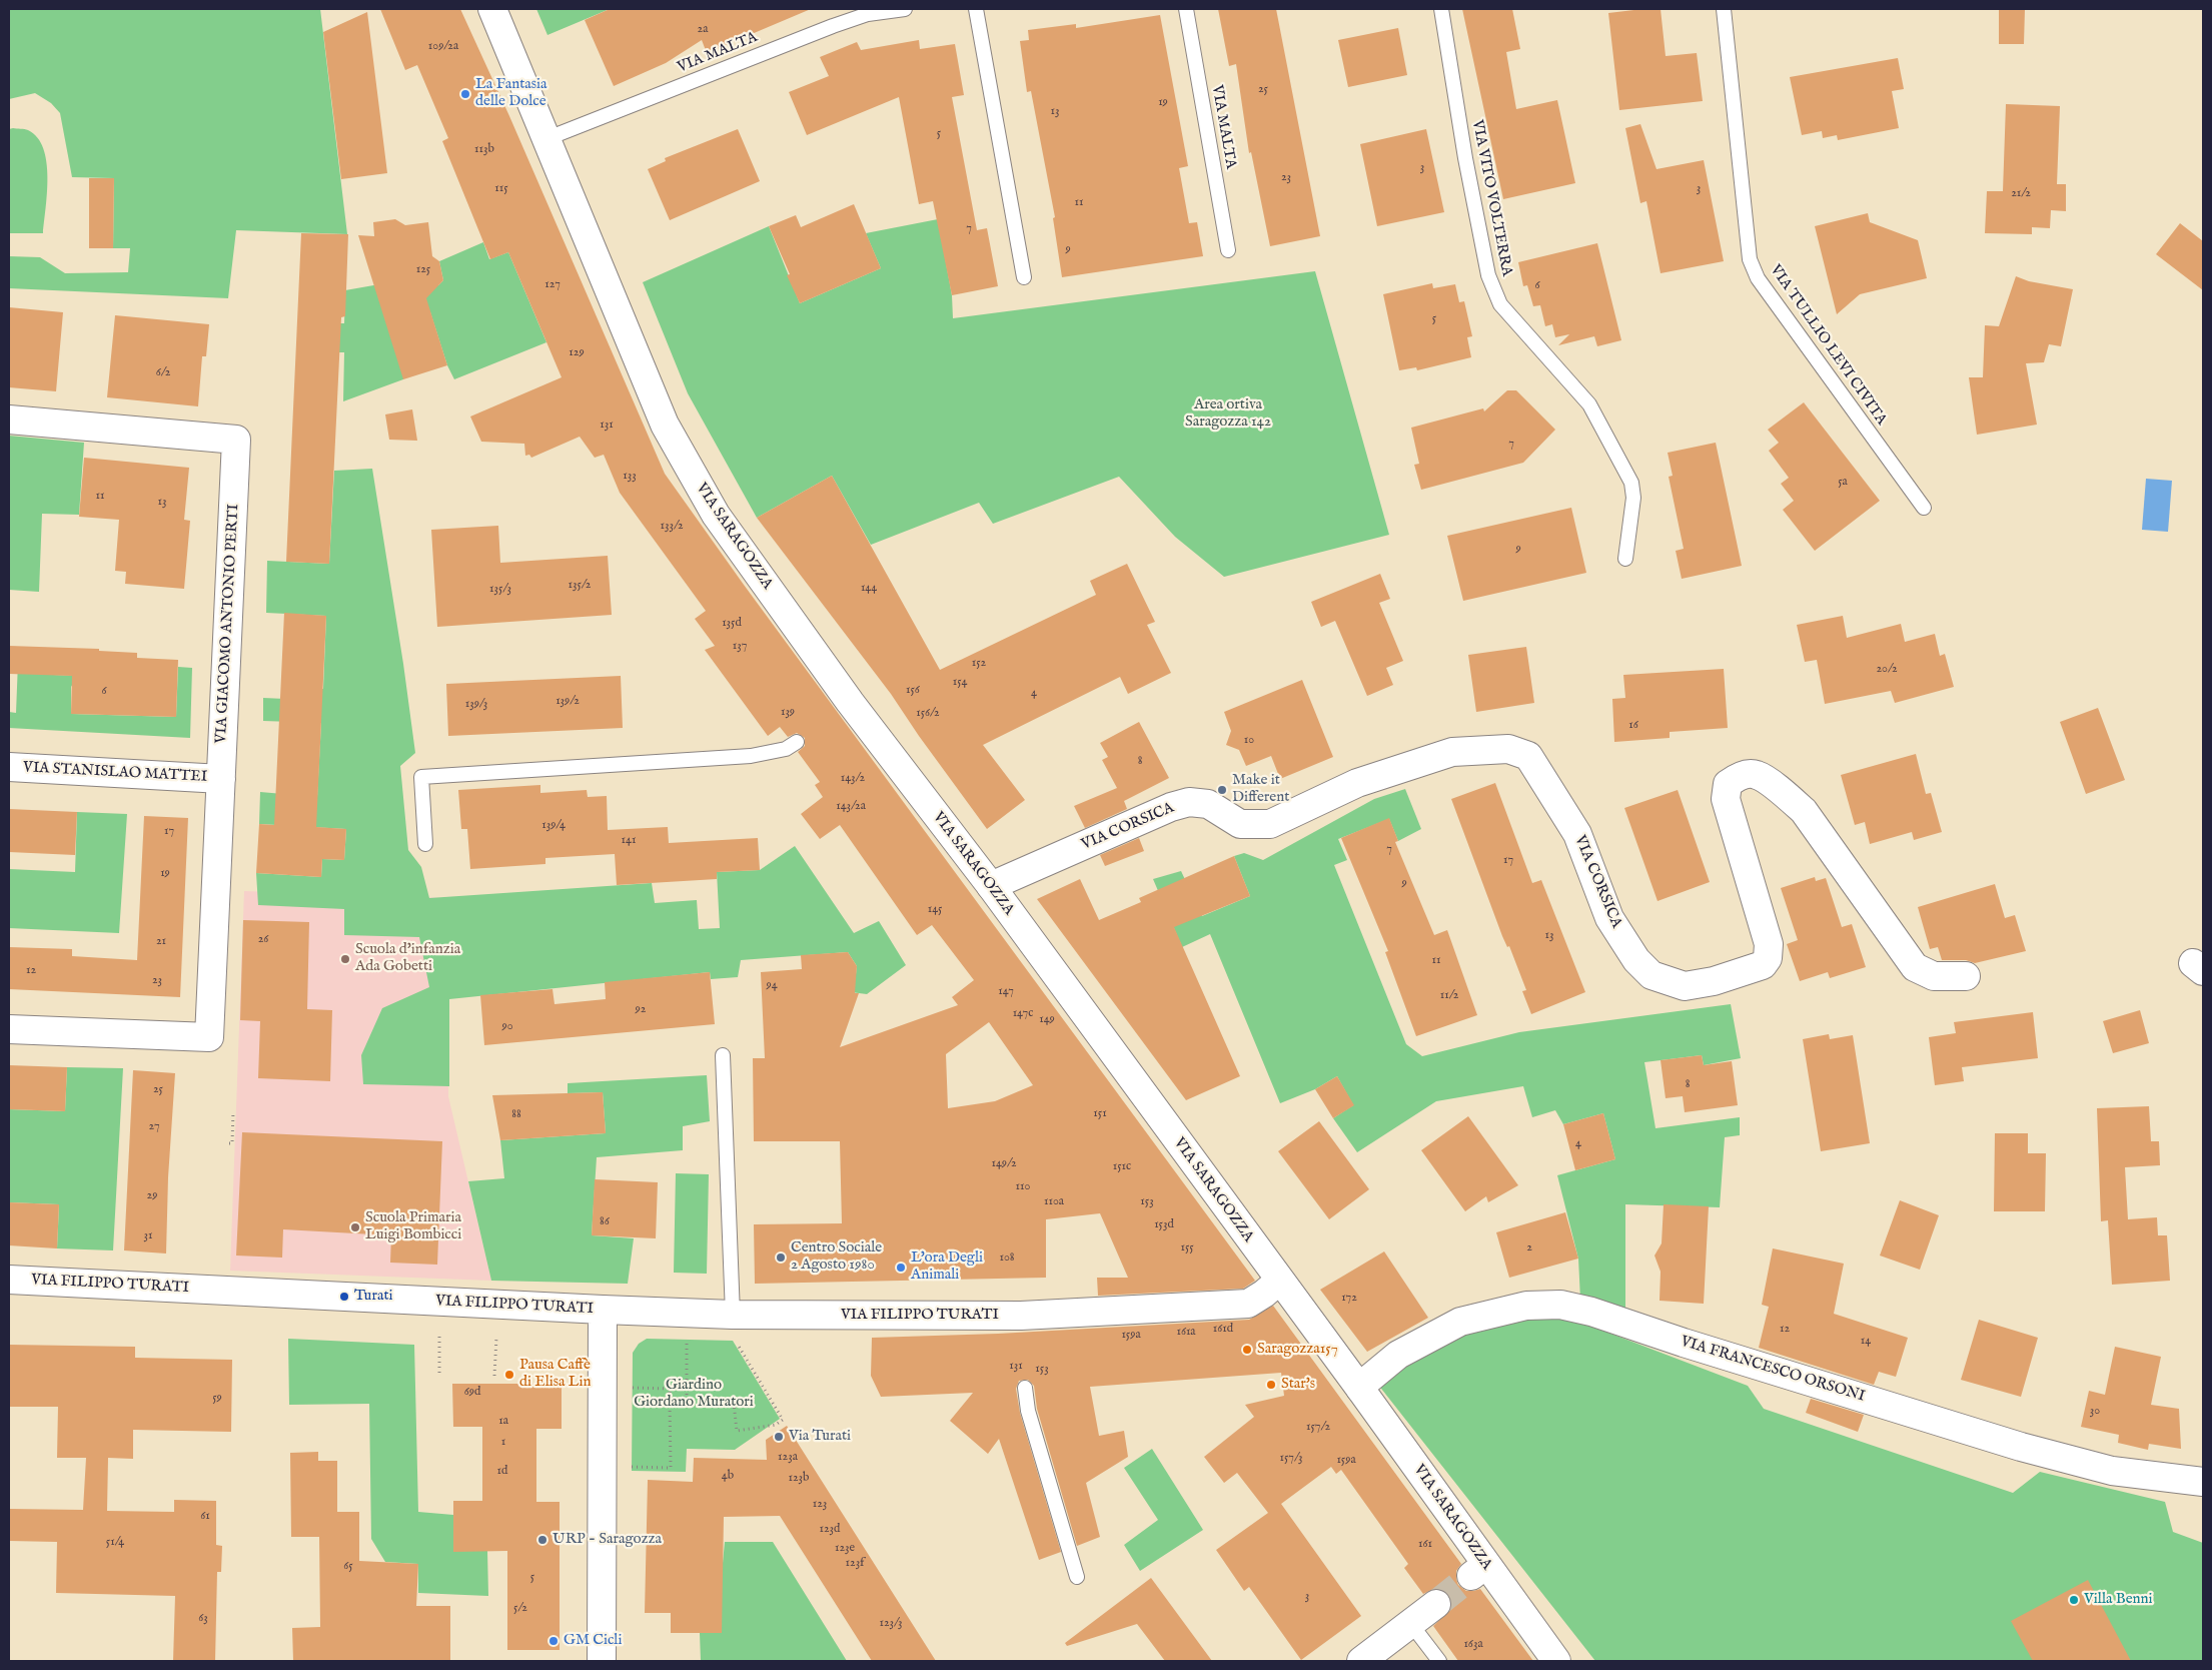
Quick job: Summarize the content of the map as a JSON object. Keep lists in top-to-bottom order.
{
  "streets": {
    "street": [
      "VIA SARAGOZZA",
      "VIA GIACOMO ANTONIO PERTI",
      "VIA STANISLAO MATTEI",
      "VIA CORSICA",
      "VIA FILIPPO TURATI",
      "VIA FRANCESCO ORSONI"
    ],
    "lane": ["VIA MALTA", "VIA VITO VOLTERRA", "VIA TULLIO LEVI CIVITA"]
  },
  "crossings": [
    ["VIA MALTA", "VIA SARAGOZZA"],
    ["VIA SARAGOZZA", "VIA CORSICA"],
    ["VIA SARAGOZZA", "VIA FILIPPO TURATI"],
    ["VIA SARAGOZZA", "VIA FRANCESCO ORSONI"],
    ["VIA GIACOMO ANTONIO PERTI", "VIA STANISLAO MATTEI"]
  ],
  "parks": ["Area ortiva Saragozza 142", "Giardino Giordano Muratori"],
  "places": [
    "La Fantasia delle Dolce",
    "Make it Different",
    "Scuola d'infanzia Ada Gobetti",
    "Scuola Primaria Luigi Bombicci",
    "Centro Sociale 2 Agosto 1980",
    "L'ora Degli Animali",
    "Turati",
    "Saragozza157",
    "Pausa Caffè di Elisa Lin",
    "Star's",
    "Via Turati",
    "URP - Saragozza",
    "Villa Benni",
    "GM Cicli"
  ],
  "house_numbers": [
    "2a",
    "109/2a",
    "25",
    "19",
    "13",
    "5",
    "113b",
    "3",
    "23",
    "115",
    "3",
    "21/2",
    "11",
    "7",
    "9",
    "125",
    "127",
    "6",
    "5",
    "129",
    "6/2",
    "131",
    "7",
    "133",
    "5a",
    "11",
    "13",
    "133/2",
    "9",
    "135/2",
    "144",
    "135/3",
    "135d",
    "137",
    "152",
    "20/2",
    "154",
    "156",
    "6",
    "4",
    "139/2",
    "139/3",
    "139",
    "156/2",
    "16",
    "10",
    "8",
    "143/2",
    "143/2a",
    "139/4",
    "17",
    "141",
    "7",
    "17",
    "19",
    "9",
    "145",
    "13",
    "26",
    "21",
    "11",
    "12",
    "23",
    "94",
    "147",
    "11/2",
    "92",
    "147c",
    "149",
    "90",
    "8",
    "25",
    "151",
    "88",
    "27",
    "4",
    "149/2",
    "151c",
    "110",
    "29",
    "110a",
    "153",
    "86",
    "153d",
    "31",
    "155",
    "2",
    "108",
    "172",
    "161d",
    "12",
    "161a",
    "159a",
    "14",
    "131",
    "153",
    "69d",
    "59",
    "30",
    "1a",
    "157/2",
    "1",
    "123a",
    "157/3",
    "159a",
    "1d",
    "4b",
    "123b",
    "123",
    "61",
    "123d",
    "51/4",
    "161",
    "123e",
    "123f",
    "65",
    "5",
    "3",
    "5/2",
    "63",
    "123/3",
    "163a"
  ]
}
